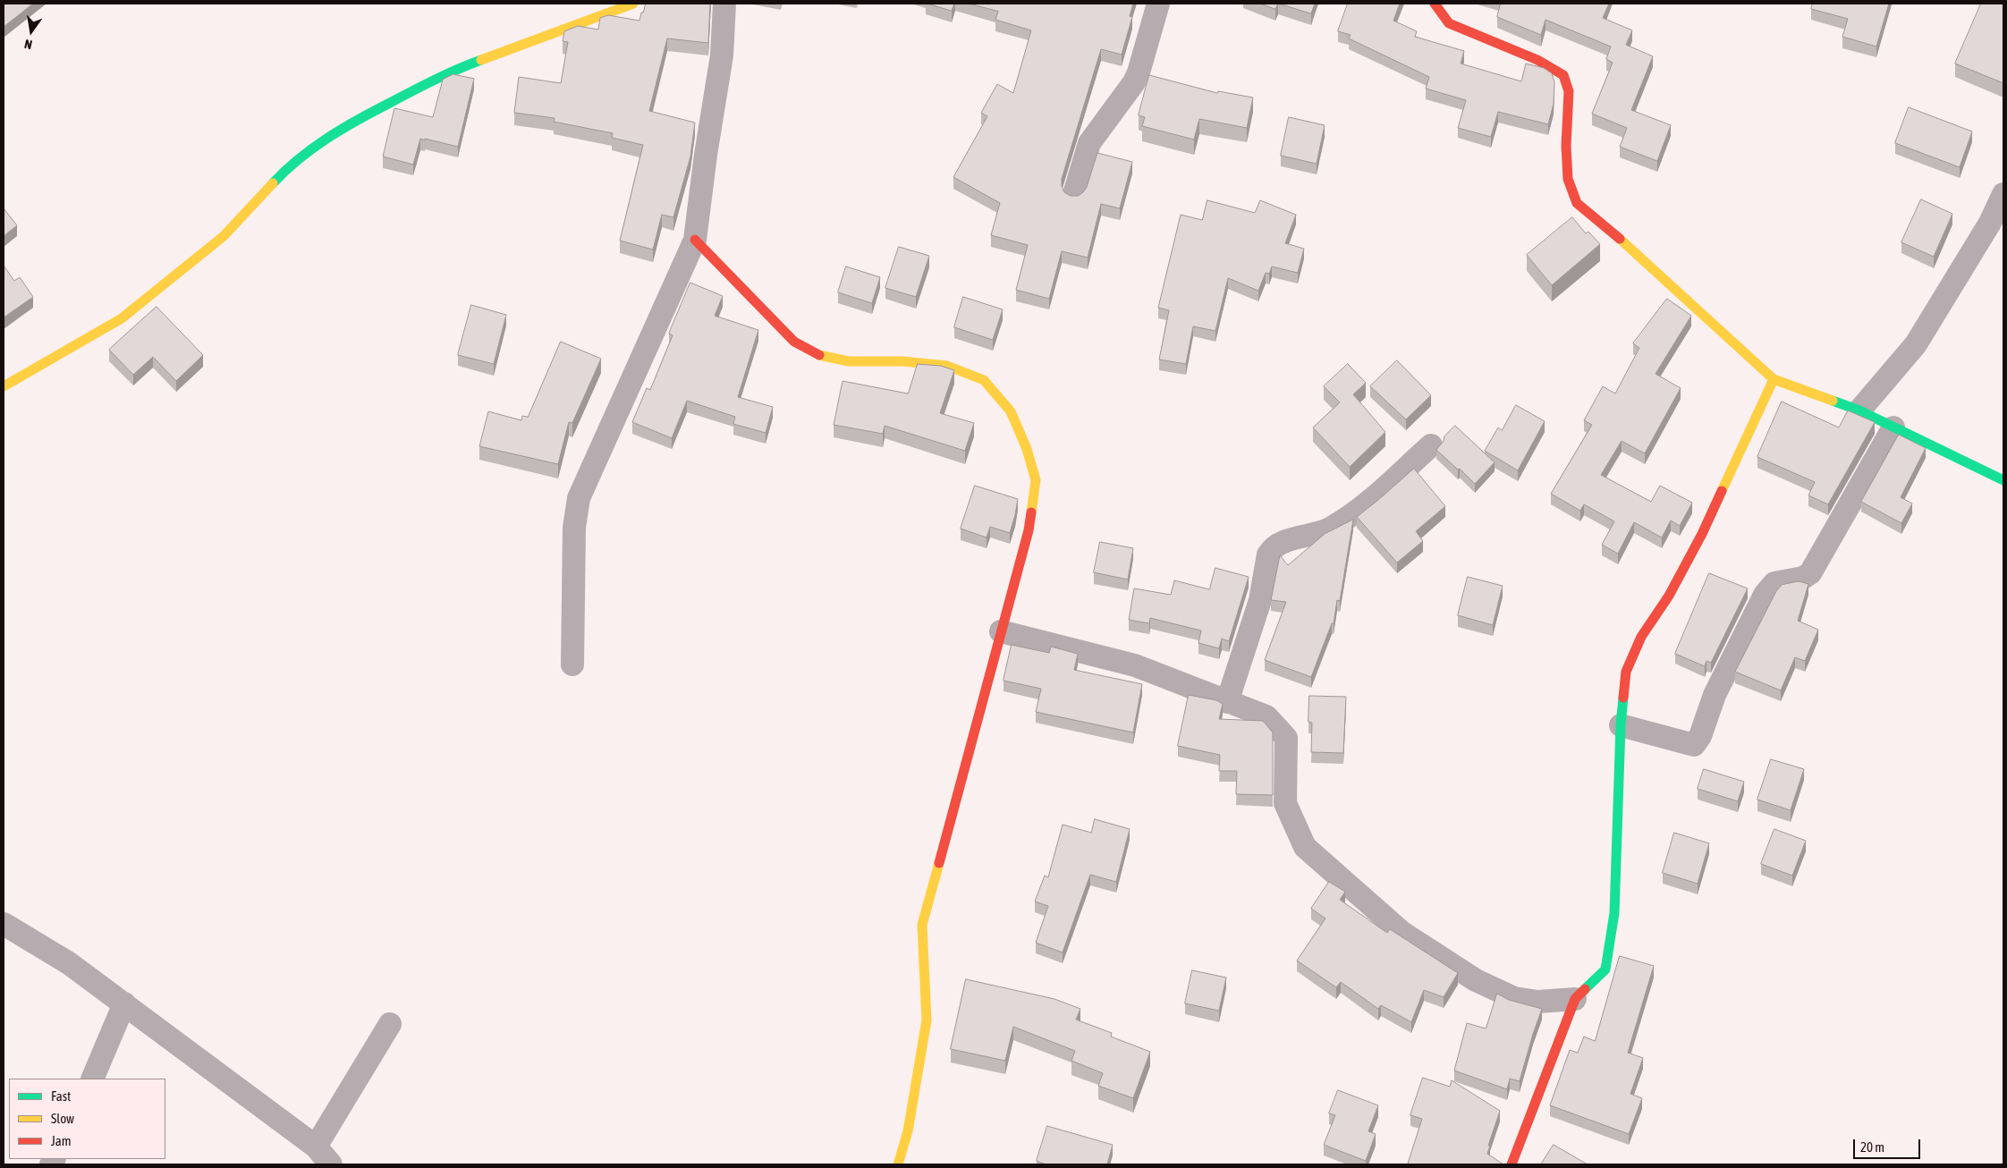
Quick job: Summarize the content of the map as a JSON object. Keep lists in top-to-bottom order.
{
  "legend": ["Fast", "Slow", "Jam"],
  "scale_bar": "20 m",
  "north": "bottom"
}
